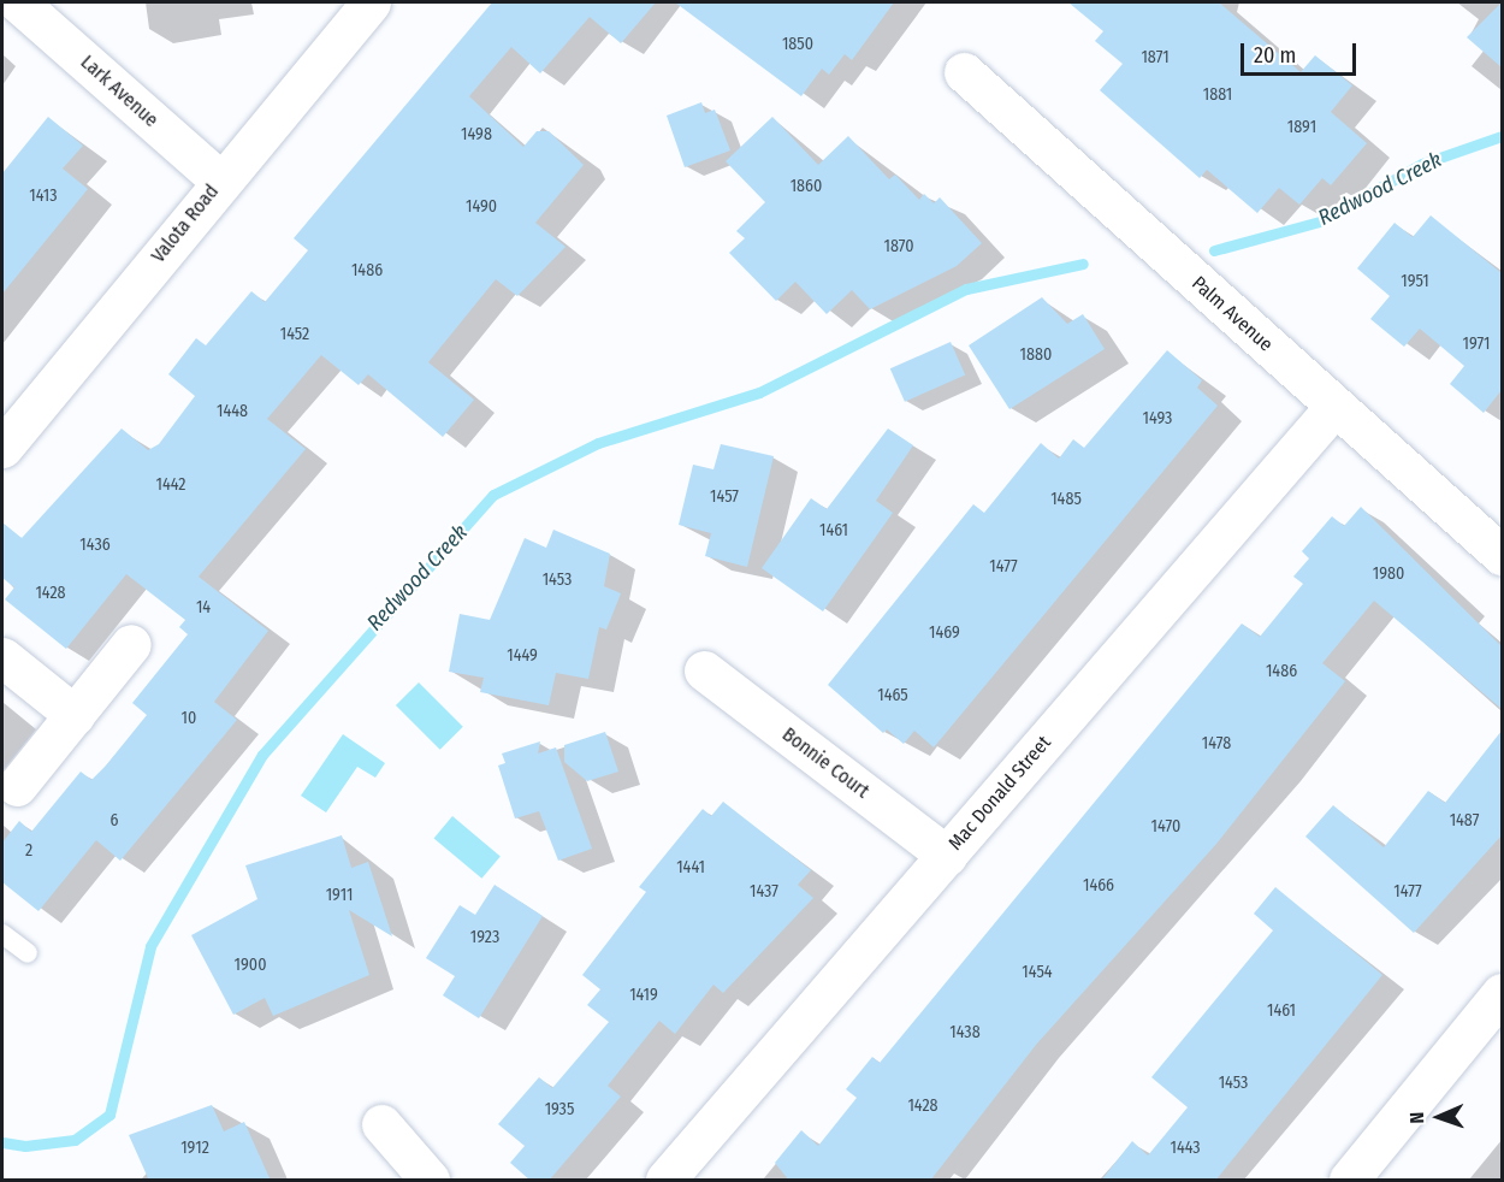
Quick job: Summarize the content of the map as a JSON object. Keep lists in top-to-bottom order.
{
  "streets": {
    "street": [
      "Lark Avenue",
      "Valota Road",
      "Palm Avenue",
      "Bonnie Court",
      "Mac Donald Street"
    ]
  },
  "crossings": [
    ["Lark Avenue", "Valota Road"],
    ["Palm Avenue", "Mac Donald Street"],
    ["Bonnie Court", "Mac Donald Street"]
  ],
  "water": ["Redwood Creek"],
  "house_numbers": [
    "1850",
    "1871",
    "1881",
    "1891",
    "1498",
    "1860",
    "1413",
    "1490",
    "1870",
    "1486",
    "1951",
    "1452",
    "1971",
    "1880",
    "1448",
    "1493",
    "1442",
    "1457",
    "1485",
    "1461",
    "1436",
    "1477",
    "1980",
    "1453",
    "1428",
    "14",
    "1469",
    "1449",
    "1486",
    "1465",
    "10",
    "1478",
    "6",
    "1487",
    "1470",
    "2",
    "1441",
    "1466",
    "1437",
    "1477",
    "1911",
    "1923",
    "1900",
    "1454",
    "1419",
    "1461",
    "1438",
    "1453",
    "1428",
    "1935",
    "1912",
    "1443"
  ],
  "scale_bar": "20 m",
  "north": "left"
}
